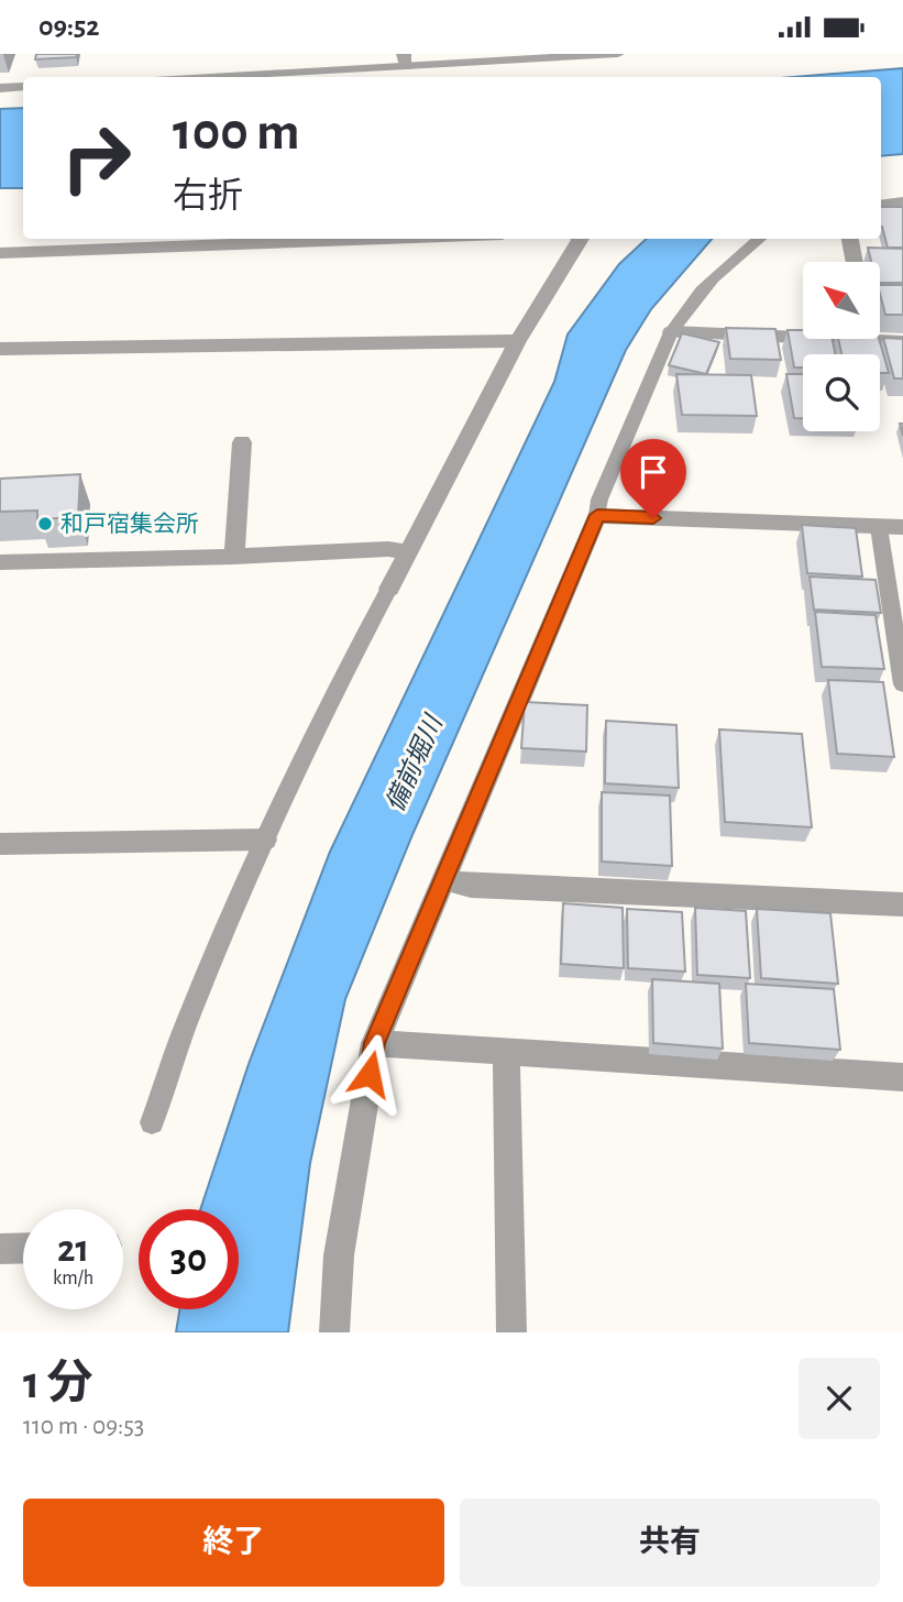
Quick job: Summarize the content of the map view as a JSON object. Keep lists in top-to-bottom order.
{
  "water": ["備前堀川"],
  "places": ["和戸宿集会所"],
  "north": "top left",
  "page": {
    "status": "09:52",
    "turn": ["100 m", "右折"],
    "speed": "21 km/h",
    "limit": "30",
    "heading": ["1 分", "110 m · 09:53"],
    "buttons": ["終了", "共有"]
  }
}
